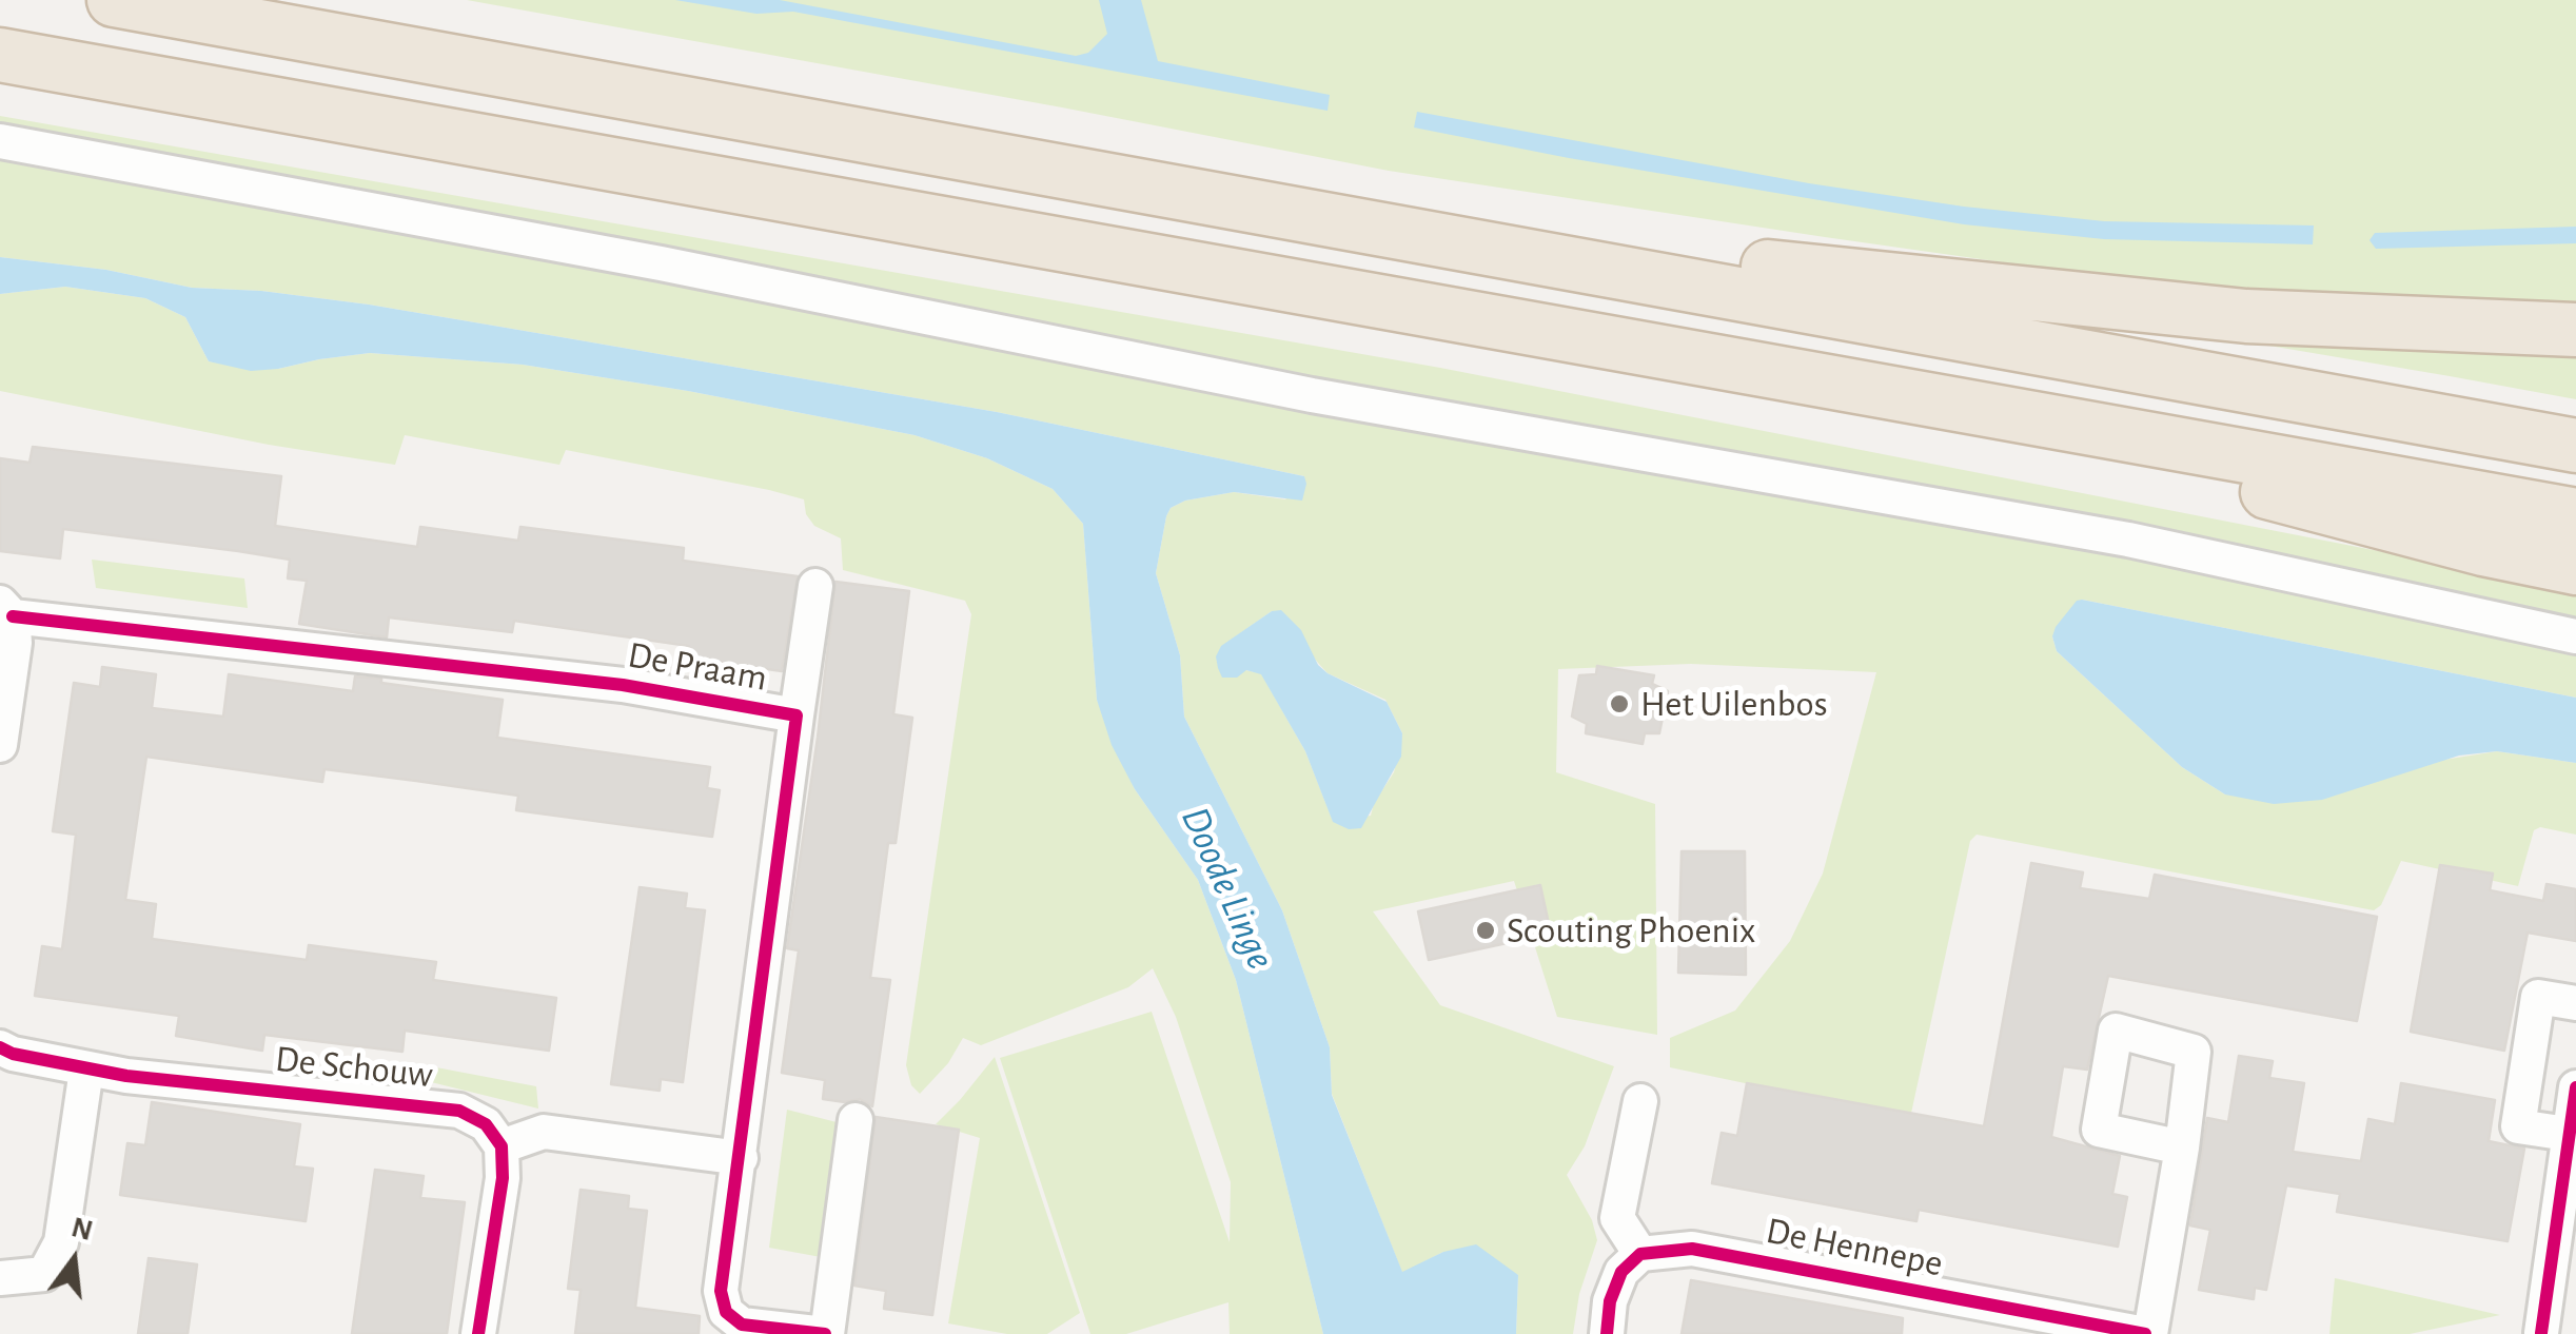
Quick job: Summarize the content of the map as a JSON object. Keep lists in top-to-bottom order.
{
  "streets": {
    "street": ["De Praam", "De Schouw", "De Hennepe"]
  },
  "water": ["Doode Linge"],
  "places": ["Het Uilenbos", "Scouting Phoenix"],
  "north": "top"
}
